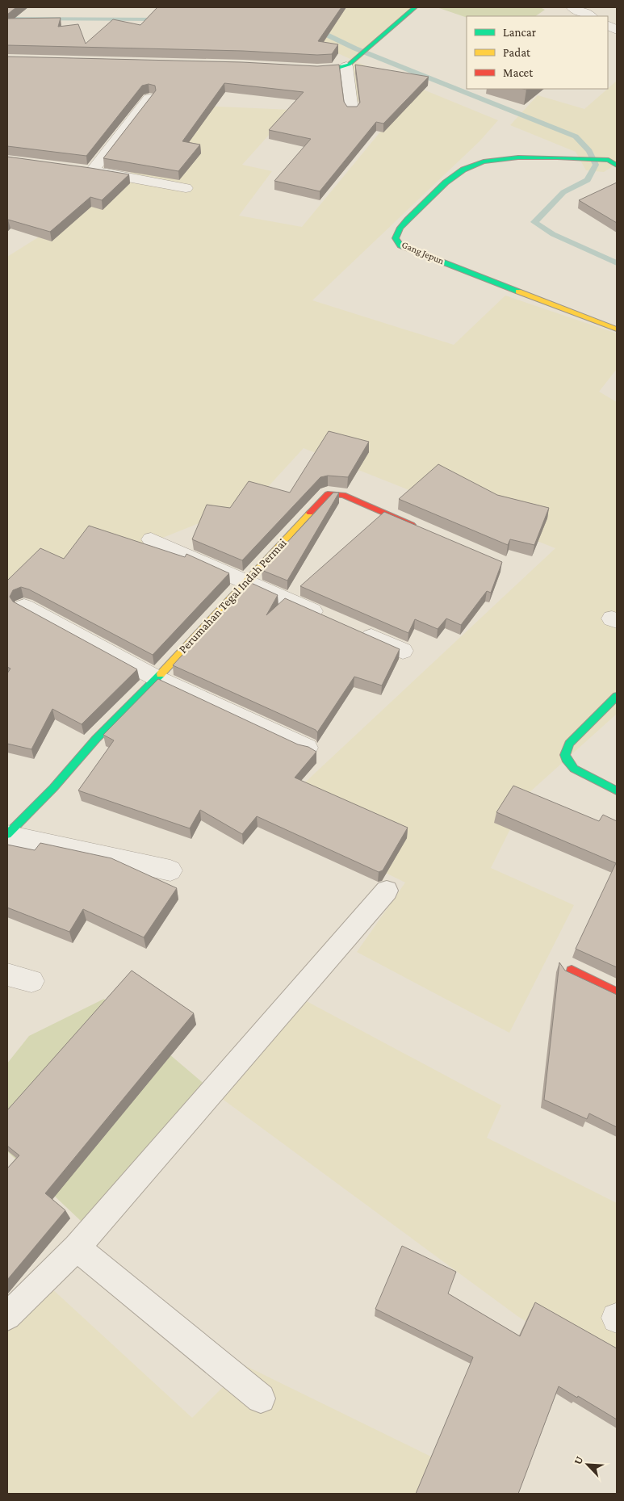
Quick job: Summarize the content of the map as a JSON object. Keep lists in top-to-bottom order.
{
  "streets": {
    "street": ["Gang Jepun", "Perumahan Tegal Indah Permai"]
  },
  "legend": ["Lancar", "Padat", "Macet"],
  "north": "top left"
}
